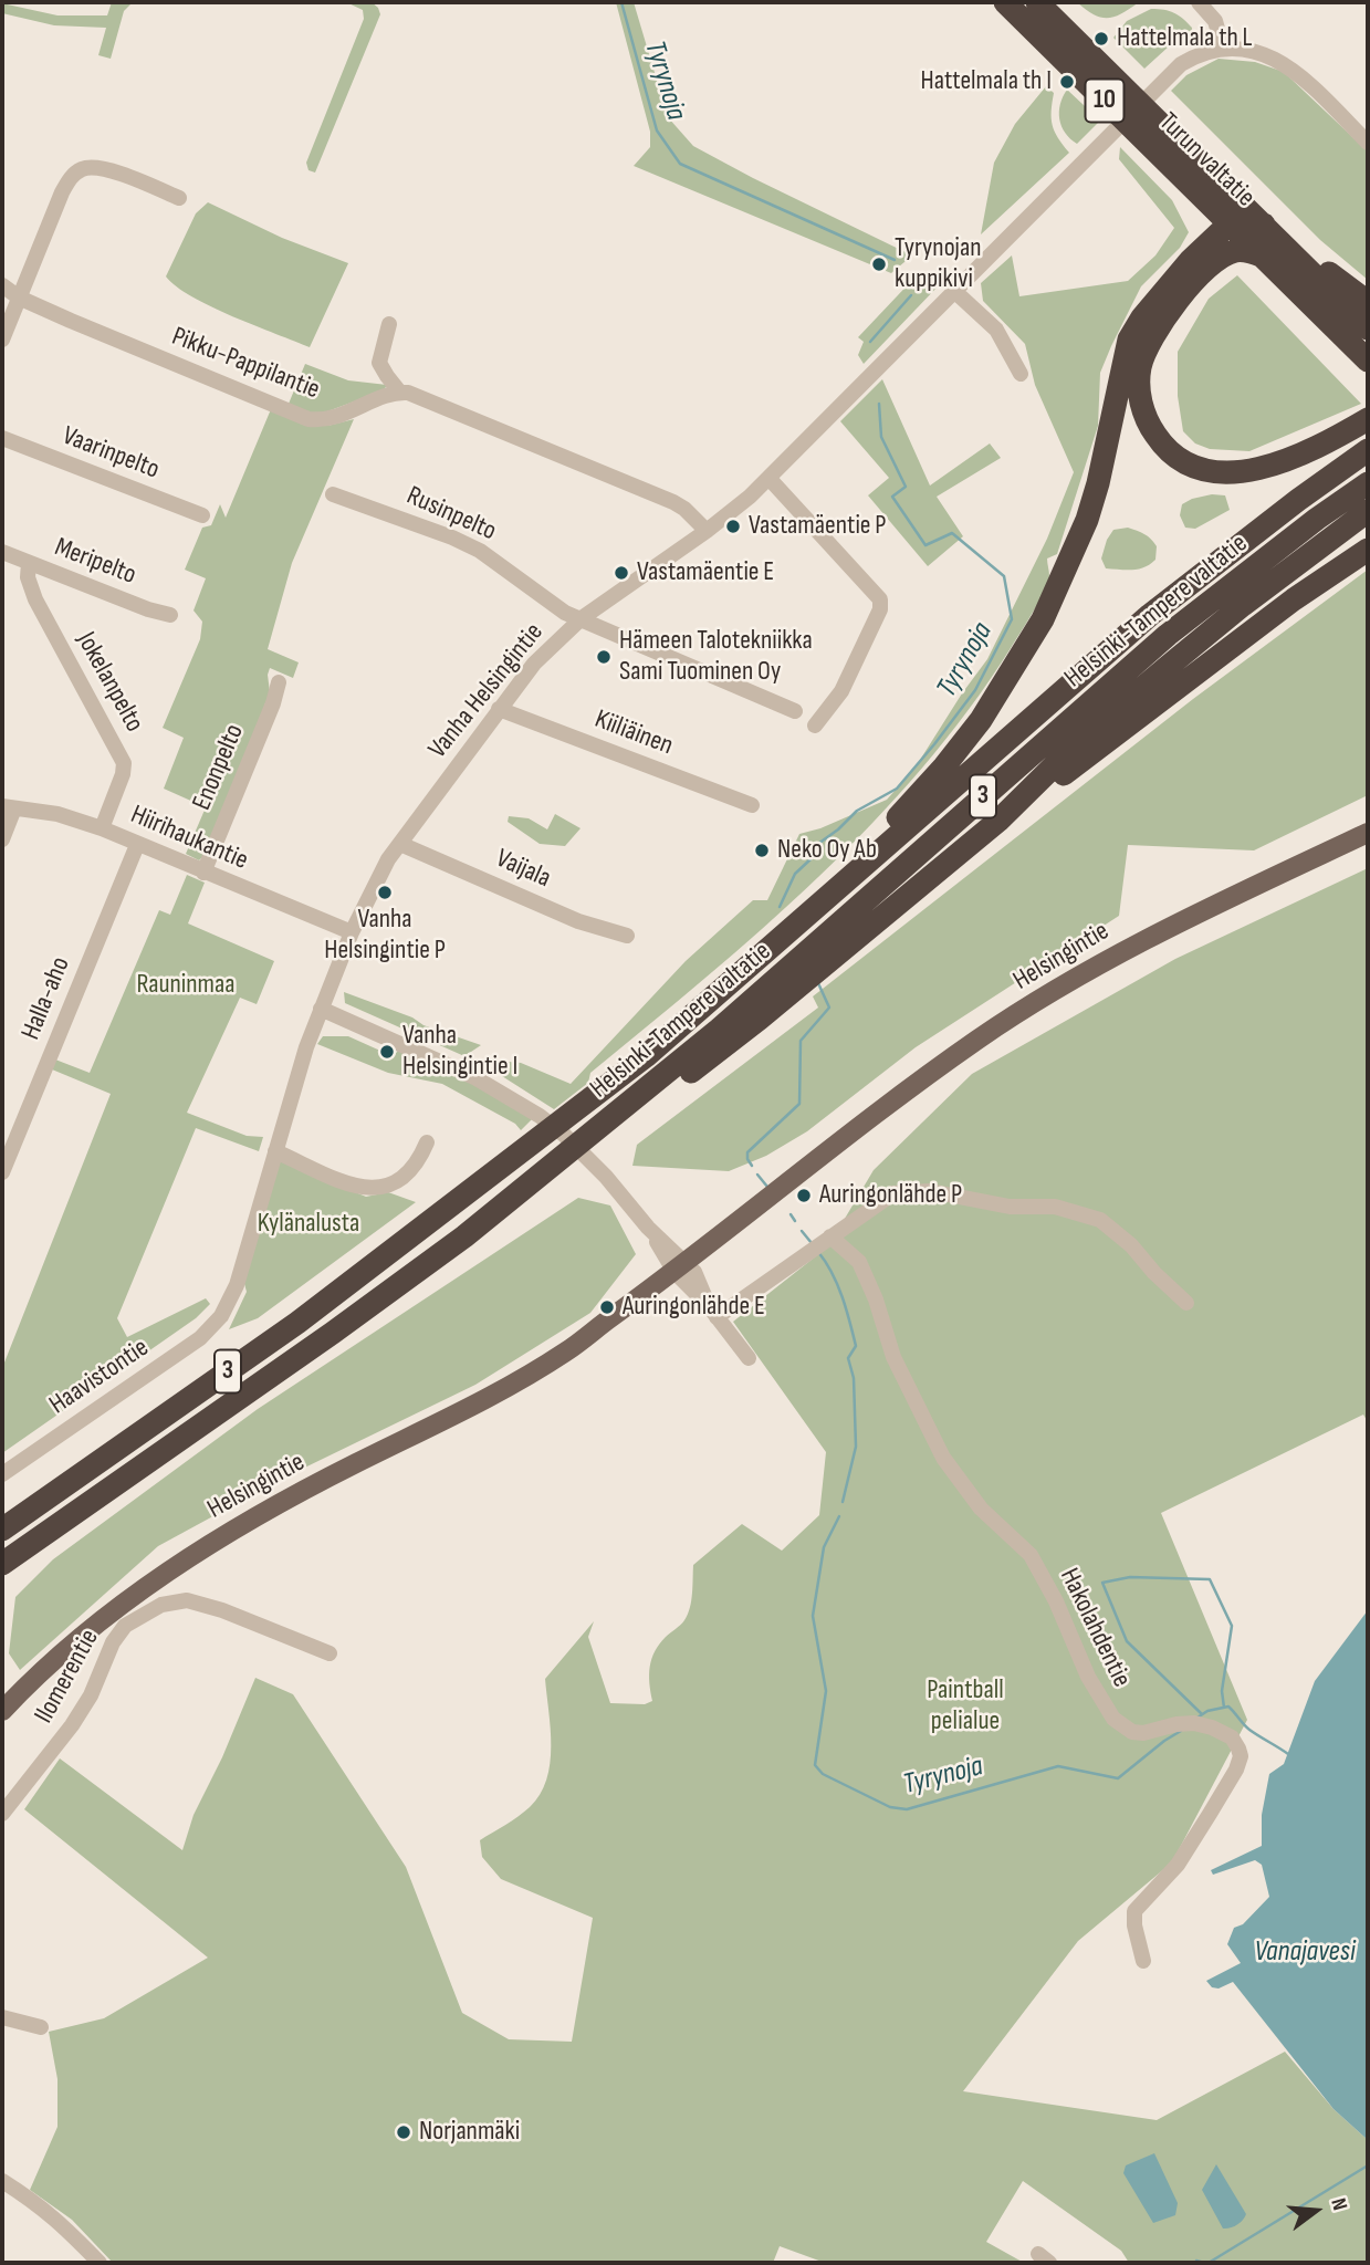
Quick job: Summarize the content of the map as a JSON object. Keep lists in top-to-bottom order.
{
  "streets": {
    "highway": [
      "10",
      "Turun valtatie",
      "Helsinki-Tampere valtatie",
      "3"
    ],
    "main road": ["Helsingintie"],
    "street": [
      "Pikku-Pappilantie",
      "Vaarinpelto",
      "Rusinpelto",
      "Meripelto",
      "Jokelanpelto",
      "Vanha Helsingintie",
      "Kiiliäinen",
      "Enonpelto",
      "Hiirihaukantie",
      "Vaijala",
      "Halla-aho",
      "Haavistontie",
      "Hakolahdentie",
      "Ilomerentie"
    ]
  },
  "crossings": [
    ["Rusinpelto", "Vanha Helsingintie"],
    ["Meripelto", "Jokelanpelto"],
    ["Helsinki-Tampere valtatie", "3"],
    ["Jokelanpelto", "Hiirihaukantie"],
    ["Vanha Helsingintie", "Kiiliäinen"],
    ["Vanha Helsingintie", "Hiirihaukantie"],
    ["Vanha Helsingintie", "Vaijala"],
    ["Vanha Helsingintie", "Haavistontie"],
    ["Enonpelto", "Hiirihaukantie"],
    ["Hiirihaukantie", "Halla-aho"]
  ],
  "water": ["Tyrynoja", "Vanajavesi"],
  "parks": ["Rauninmaa", "Kylänalusta", "Paintball pelialue"],
  "places": [
    "Hattelmala th L",
    "Hattelmala th I",
    "Tyrynojan kuppikivi",
    "Vastamäentie P",
    "Vastamäentie E",
    "Hämeen Talotekniikka Sami Tuominen Oy",
    "Neko Oy Ab",
    "Vanha Helsingintie P",
    "Vanha Helsingintie I",
    "Auringonlähde P",
    "Auringonlähde E",
    "Norjanmäki"
  ],
  "north": "right"
}
